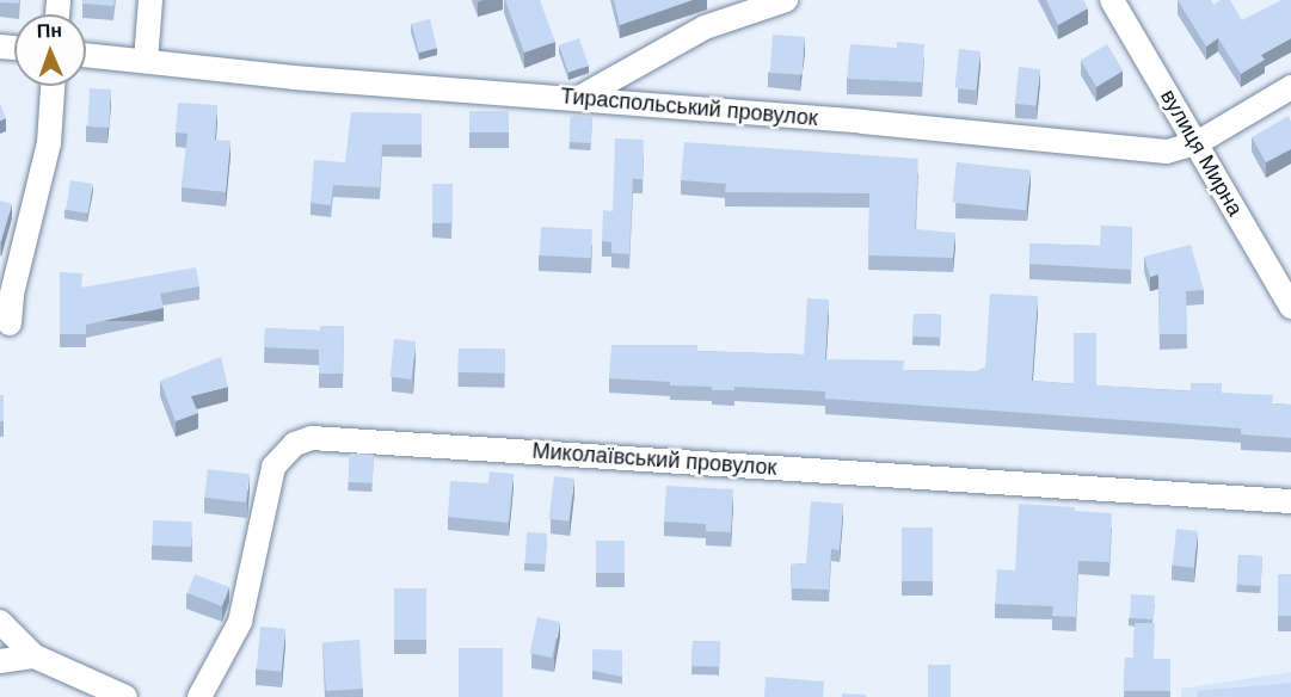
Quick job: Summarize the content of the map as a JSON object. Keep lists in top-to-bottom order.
{
  "streets": {
    "street": ["Тираспольський провулок", "вулиця Мирна", "Миколаївський провулок"]
  },
  "crossings": [
    ["Тираспольський провулок", "вулиця Мирна"]
  ],
  "north": "top"
}
